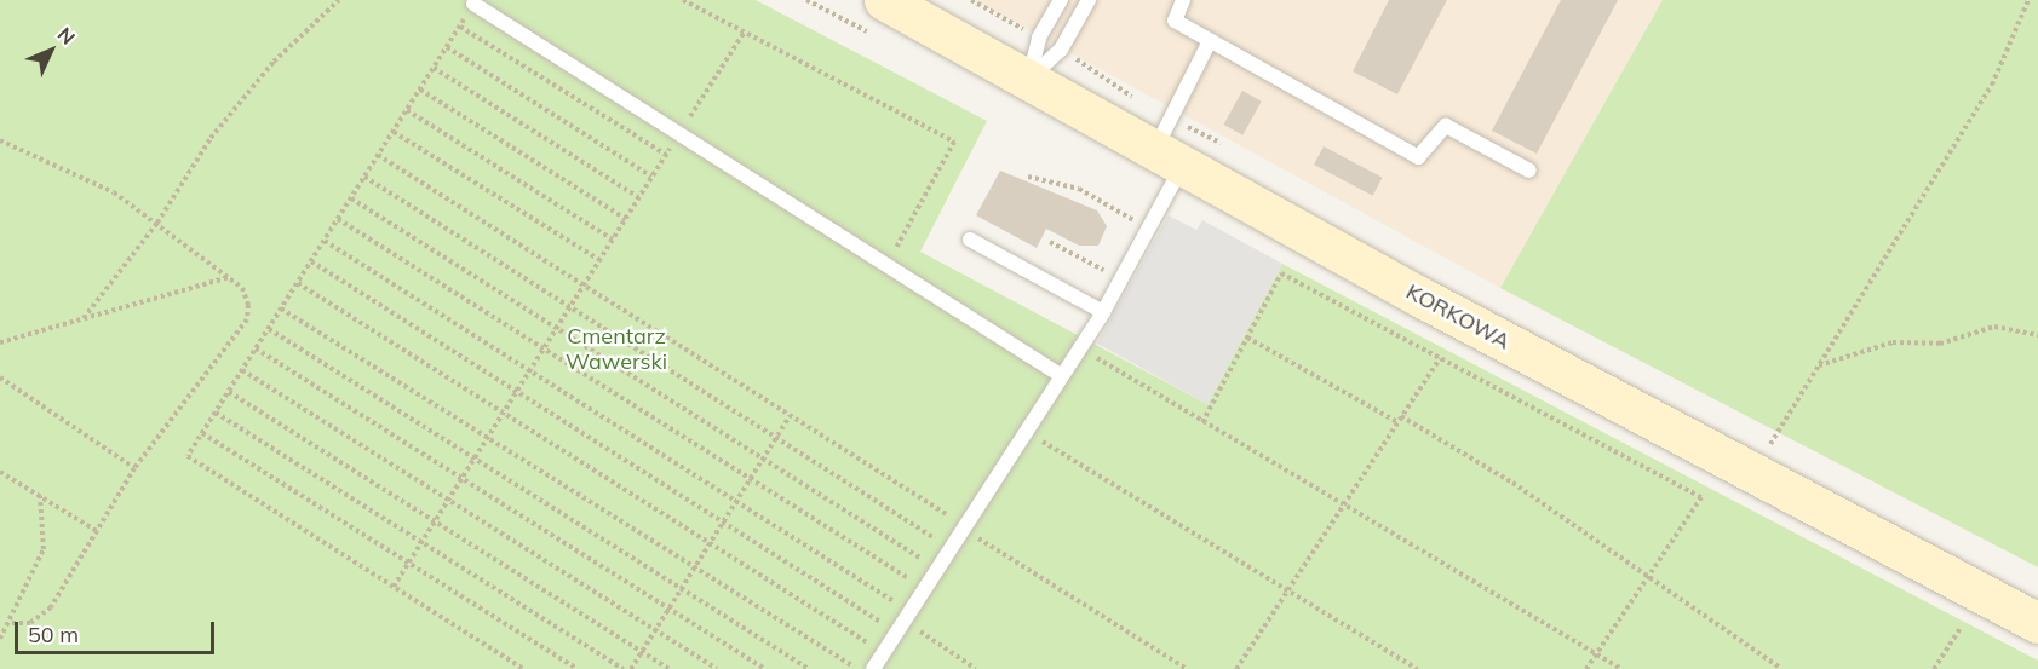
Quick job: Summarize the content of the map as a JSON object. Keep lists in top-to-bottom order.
{
  "streets": {
    "street": ["KORKOWA"]
  },
  "parks": ["Cmentarz Wawerski"],
  "scale_bar": "50 m",
  "north": "top right"
}
